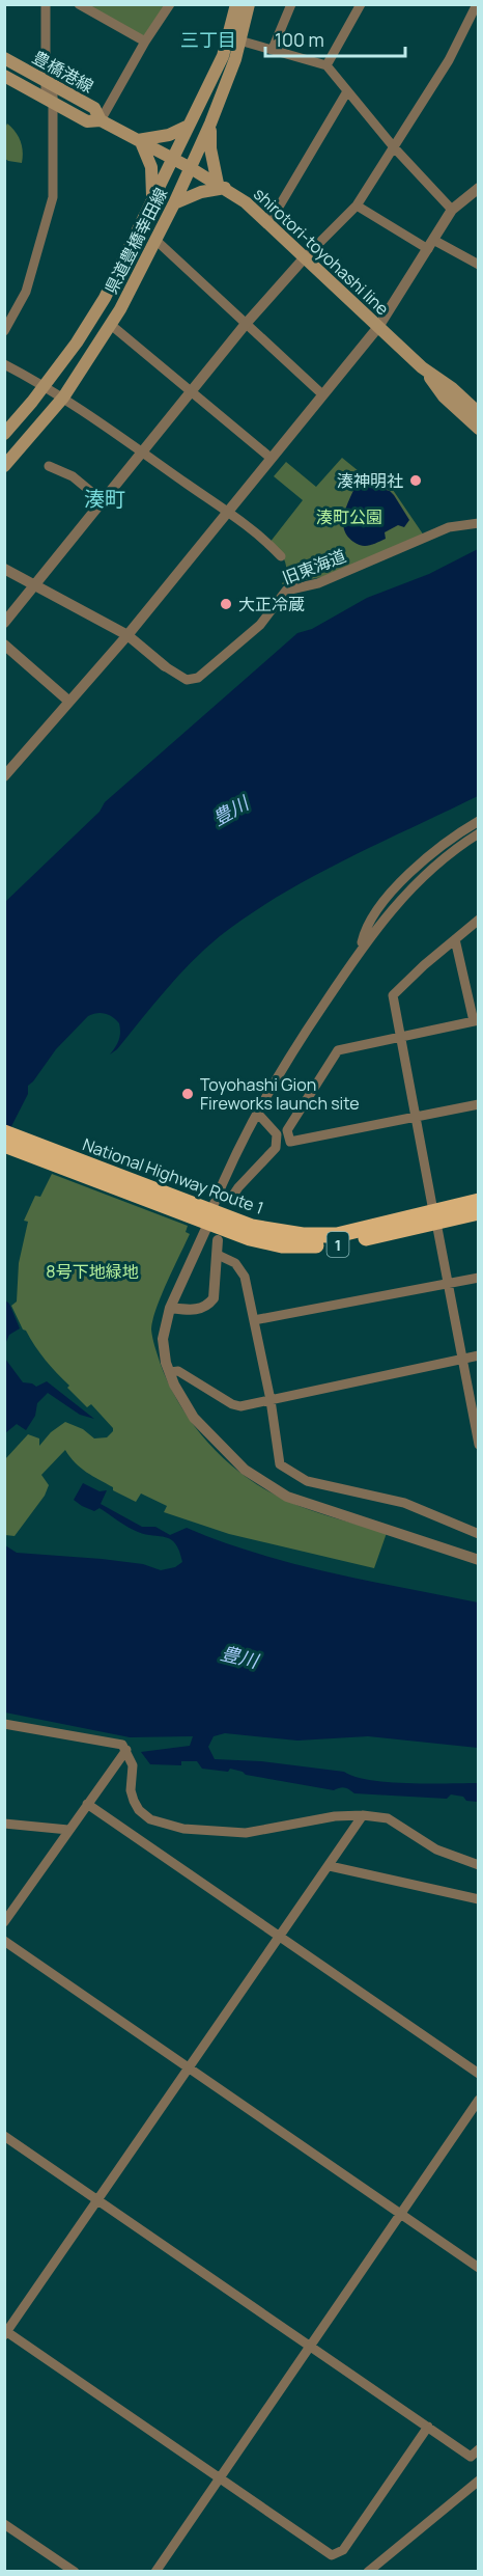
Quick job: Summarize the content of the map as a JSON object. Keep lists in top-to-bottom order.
{
  "streets": {
    "highway": ["National Highway Route 1", "1"],
    "main road": ["豊橋港線", "県道豊橋幸田線", "shirotori-toyohashi line"],
    "street": ["旧東海道"]
  },
  "crossings": [
    ["豊橋港線", "県道豊橋幸田線"],
    ["豊橋港線", "shirotori-toyohashi line"],
    ["県道豊橋幸田線", "shirotori-toyohashi line"]
  ],
  "districts": ["三丁目", "湊町"],
  "water": ["豊川"],
  "parks": ["湊町公園", "8号下地緑地"],
  "places": ["湊神明社", "大正冷蔵", "Toyohashi Gion Fireworks launch site"],
  "scale_bar": "100 m"
}
